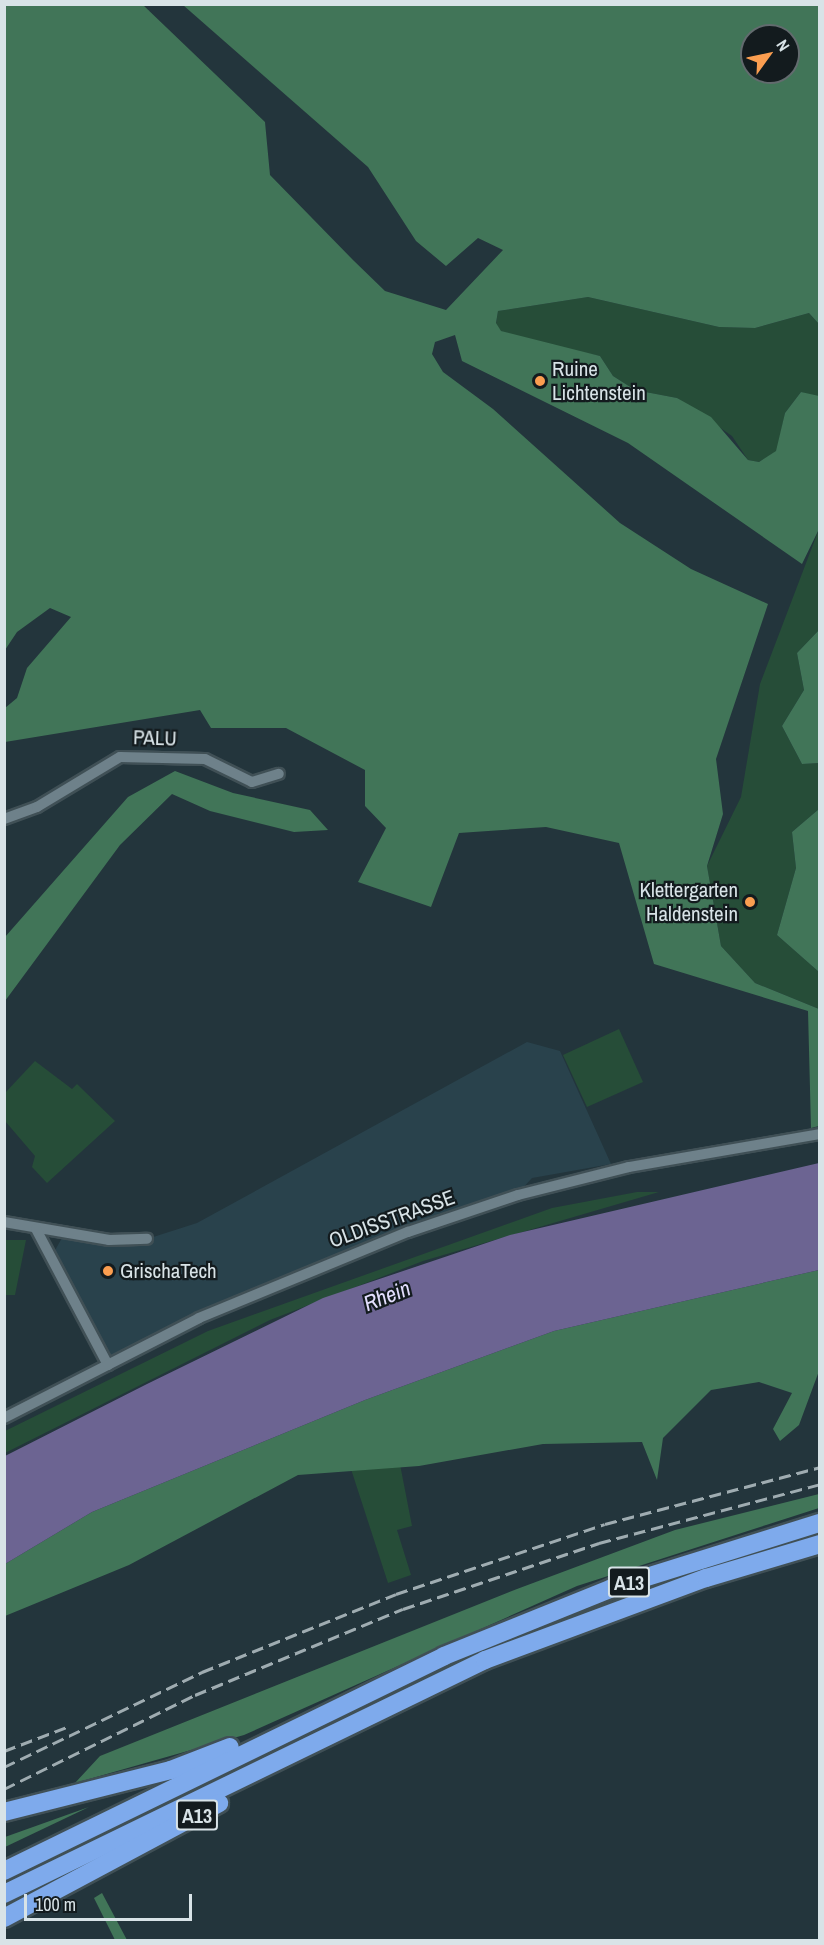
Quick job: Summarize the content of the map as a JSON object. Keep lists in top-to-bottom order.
{
  "streets": {
    "highway": ["A13"],
    "street": ["PALU", "OLDISSTRASSE"]
  },
  "water": ["Rhein"],
  "places": ["Ruine Lichtenstein", "Klettergarten Haldenstein", "GrischaTech"],
  "scale_bar": "100 m",
  "north": "top right"
}
